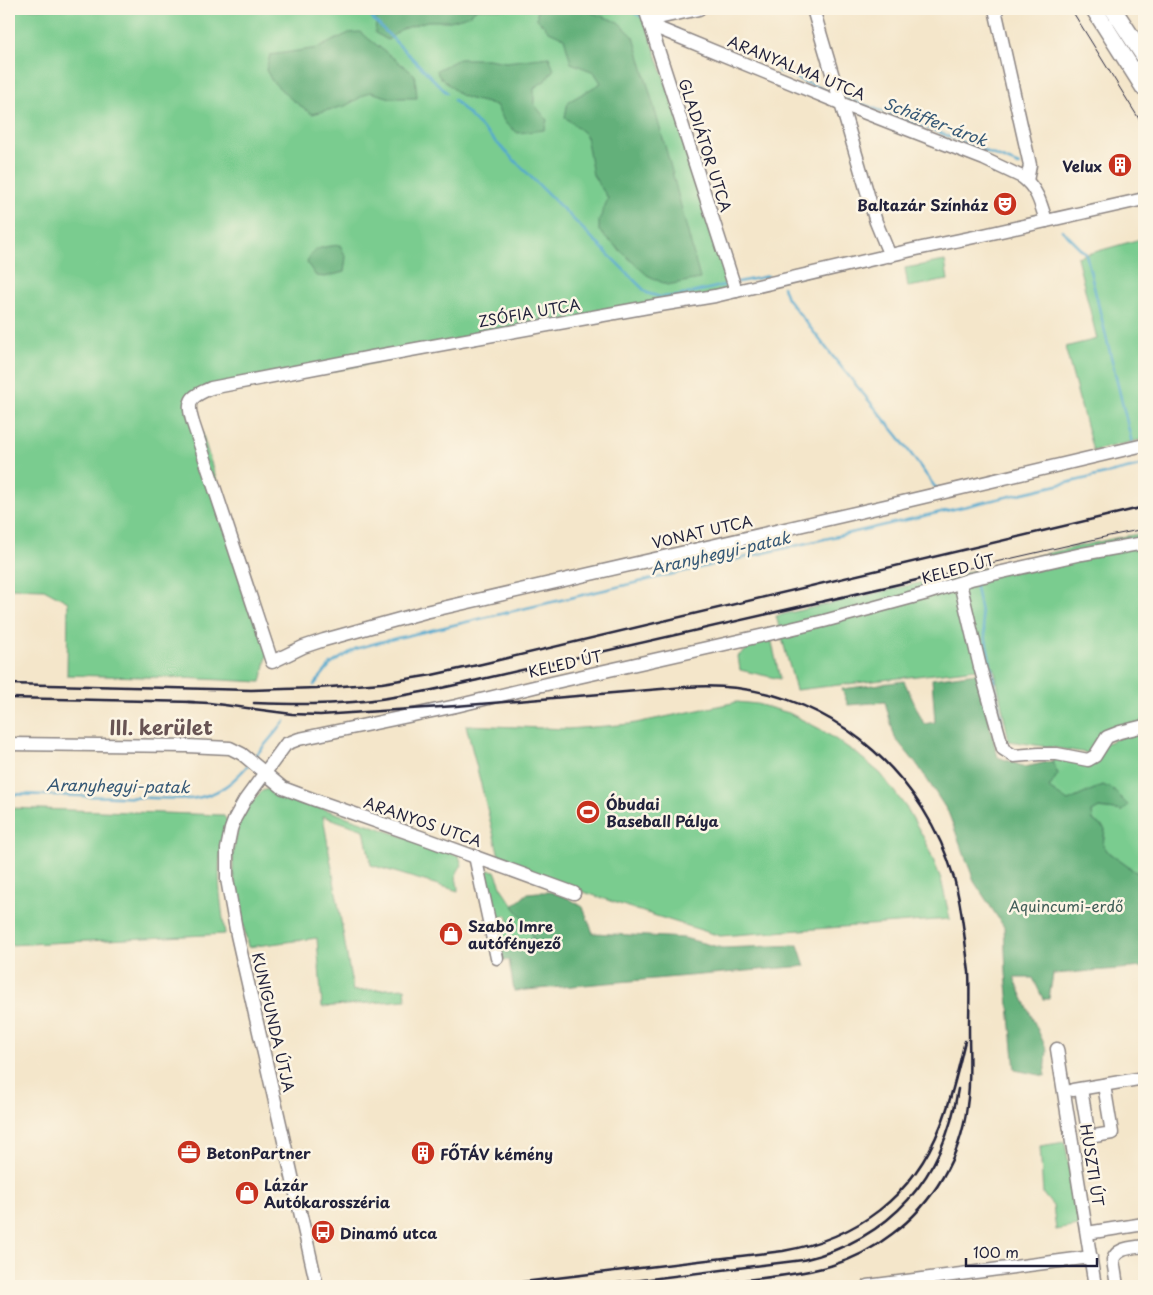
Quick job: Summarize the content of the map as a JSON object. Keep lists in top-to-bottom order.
{
  "streets": {
    "street": [
      "ARANYALMA UTCA",
      "GLADIÁTOR UTCA",
      "ZSÓFIA UTCA",
      "VONAT UTCA",
      "KELED ÚT",
      "ARANYOS UTCA",
      "KUNIGUNDA ÚTJA",
      "HUSZTI ÚT"
    ]
  },
  "crossings": [
    ["ARANYALMA UTCA", "GLADIÁTOR UTCA"],
    ["ARANYALMA UTCA", "ZSÓFIA UTCA"],
    ["GLADIÁTOR UTCA", "ZSÓFIA UTCA"],
    ["ZSÓFIA UTCA", "VONAT UTCA"],
    ["KELED ÚT", "ARANYOS UTCA"],
    ["KELED ÚT", "KUNIGUNDA ÚTJA"],
    ["ARANYOS UTCA", "KUNIGUNDA ÚTJA"]
  ],
  "districts": ["III. kerület"],
  "water": ["Schäffer-árok", "Aranyhegyi-patak"],
  "parks": ["Aquincumi-erdő"],
  "places": {
    "building": ["Velux", "FŐTÁV kémény"],
    "theatre": ["Baltazár Színház"],
    "sports": ["Óbudai Baseball Pálya"],
    "shop": ["Szabó Imre autófényező", "Lázár Autókarosszéria"],
    "office": ["BetonPartner"],
    "bus stop": ["Dinamó utca"]
  },
  "scale_bar": "100 m"
}
